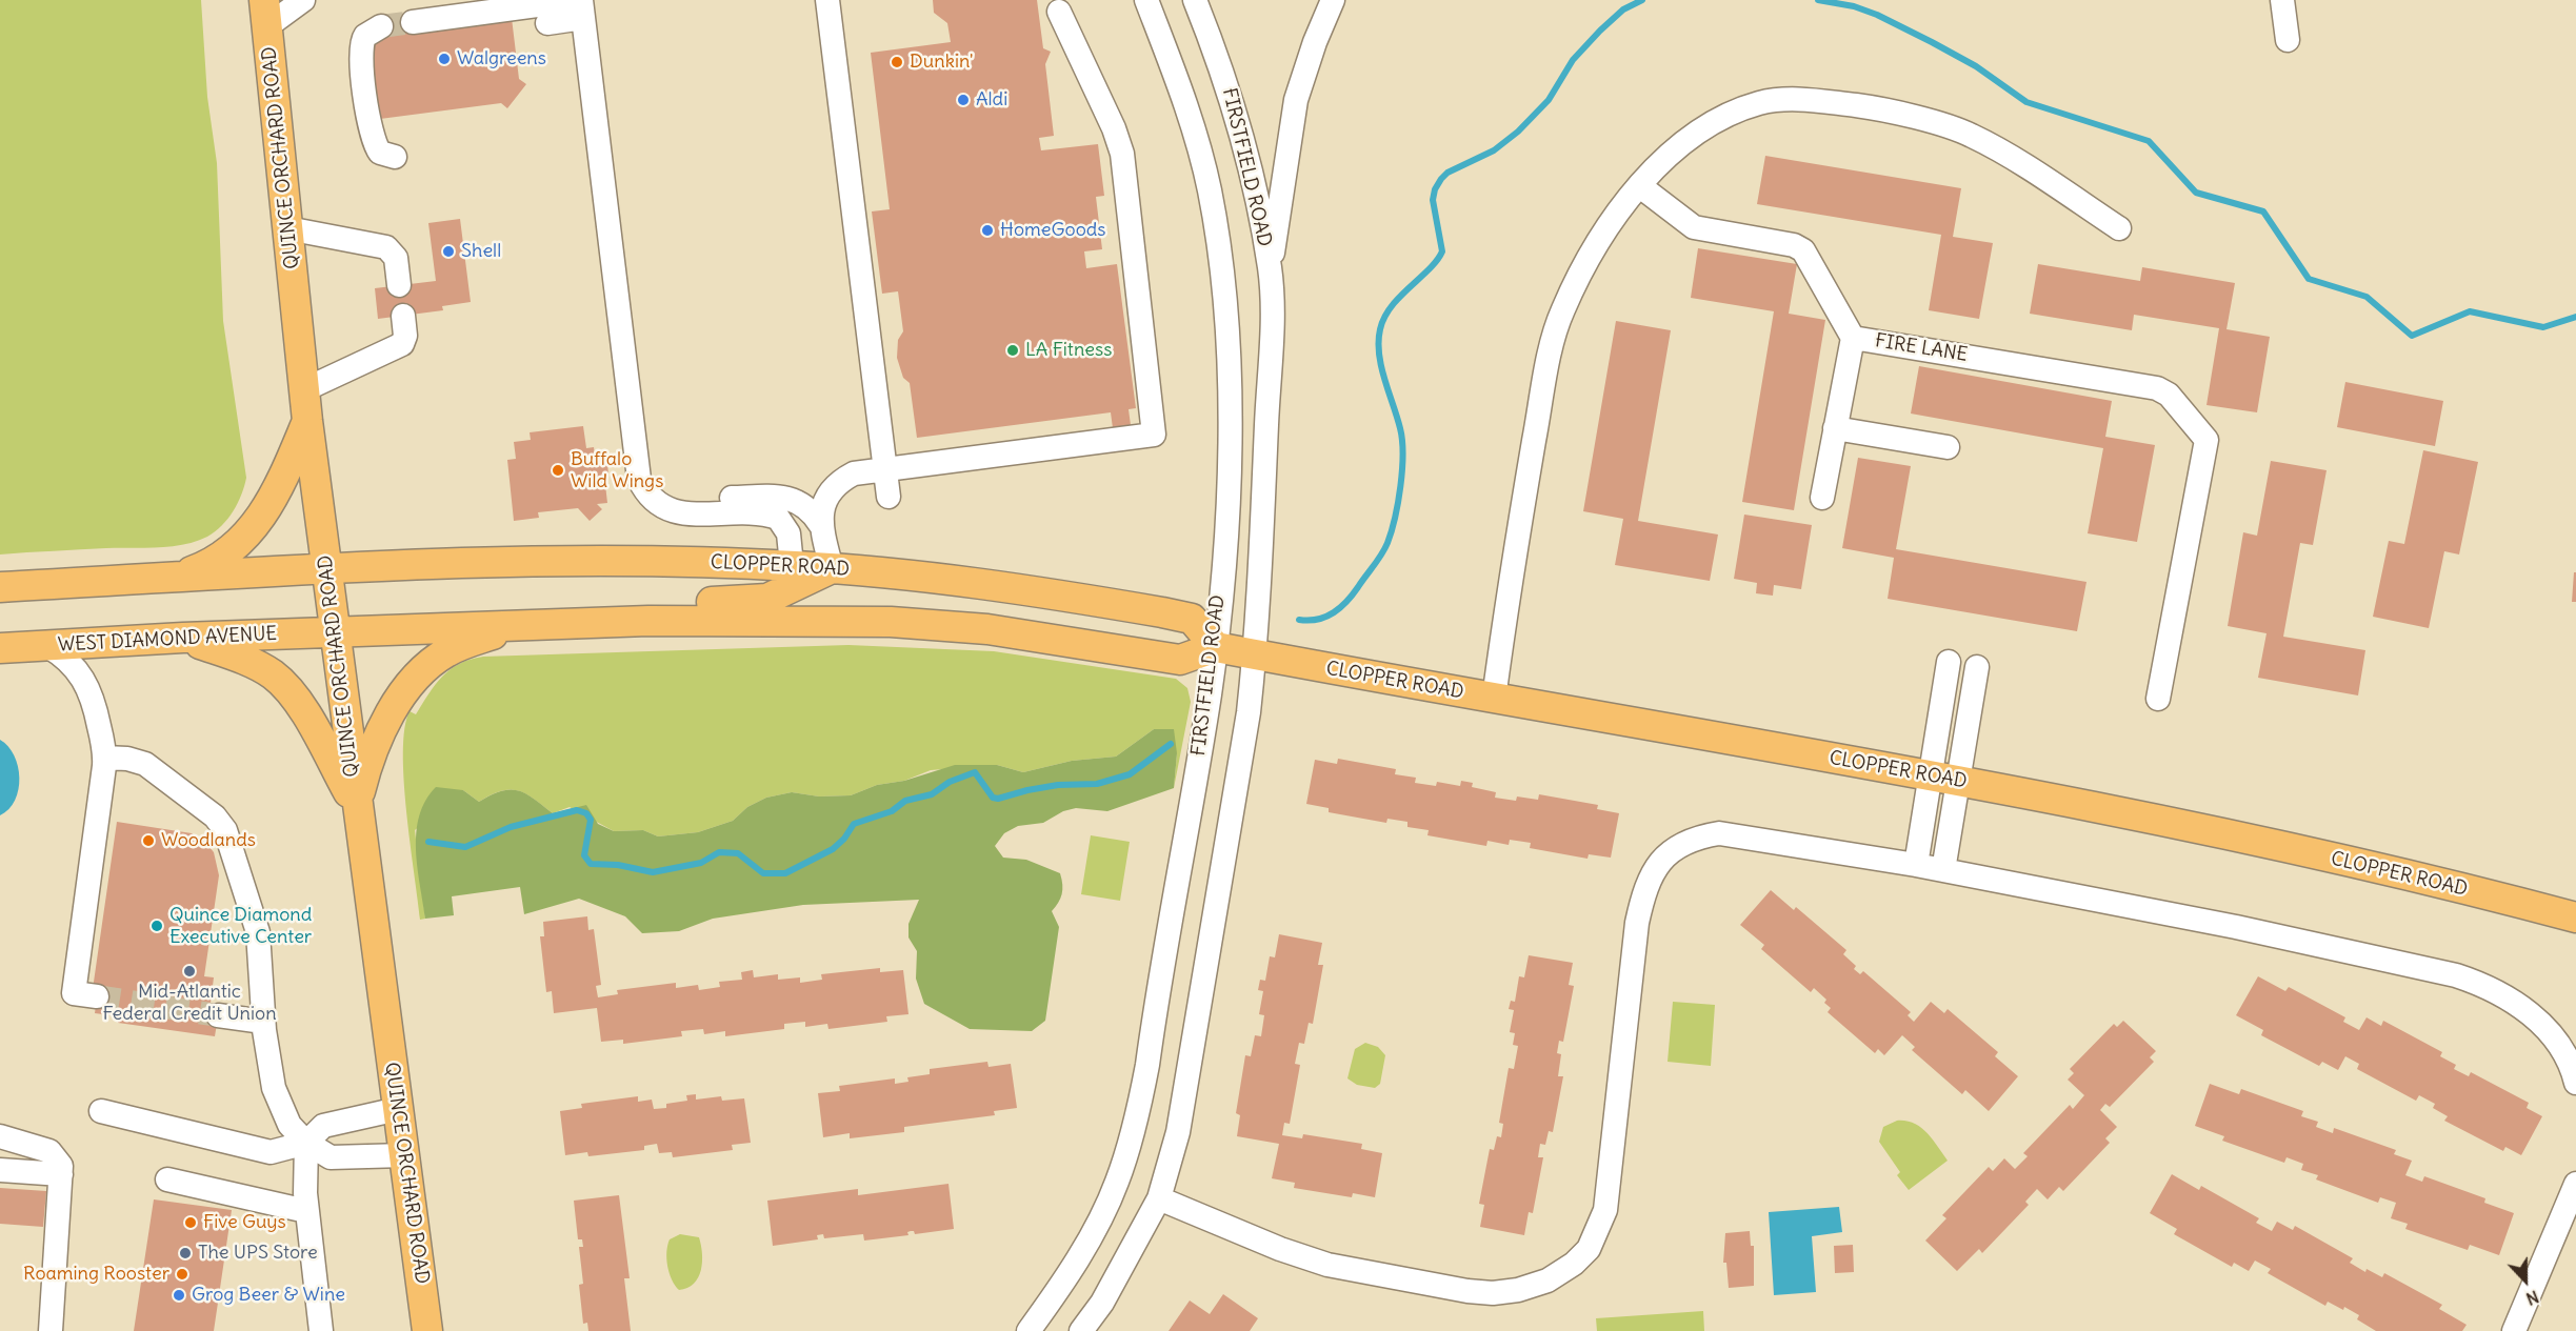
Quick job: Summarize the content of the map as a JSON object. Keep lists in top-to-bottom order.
{
  "streets": {
    "main road": ["QUINCE ORCHARD ROAD", "CLOPPER ROAD", "WEST DIAMOND AVENUE"],
    "street": ["FIRSTFIELD ROAD", "FIRE LANE"]
  },
  "crossings": [
    ["QUINCE ORCHARD ROAD", "CLOPPER ROAD"],
    ["QUINCE ORCHARD ROAD", "WEST DIAMOND AVENUE"],
    ["FIRSTFIELD ROAD", "CLOPPER ROAD"],
    ["CLOPPER ROAD", "WEST DIAMOND AVENUE"]
  ],
  "places": [
    "Walgreens",
    "Dunkin'",
    "Aldi",
    "HomeGoods",
    "Shell",
    "LA Fitness",
    "Buffalo Wild Wings",
    "Woodlands",
    "Quince Diamond Executive Center",
    "Mid-Atlantic Federal Credit Union",
    "Five Guys",
    "The UPS Store",
    "Roaming Rooster",
    "Grog Beer & Wine"
  ],
  "north": "bottom"
}
